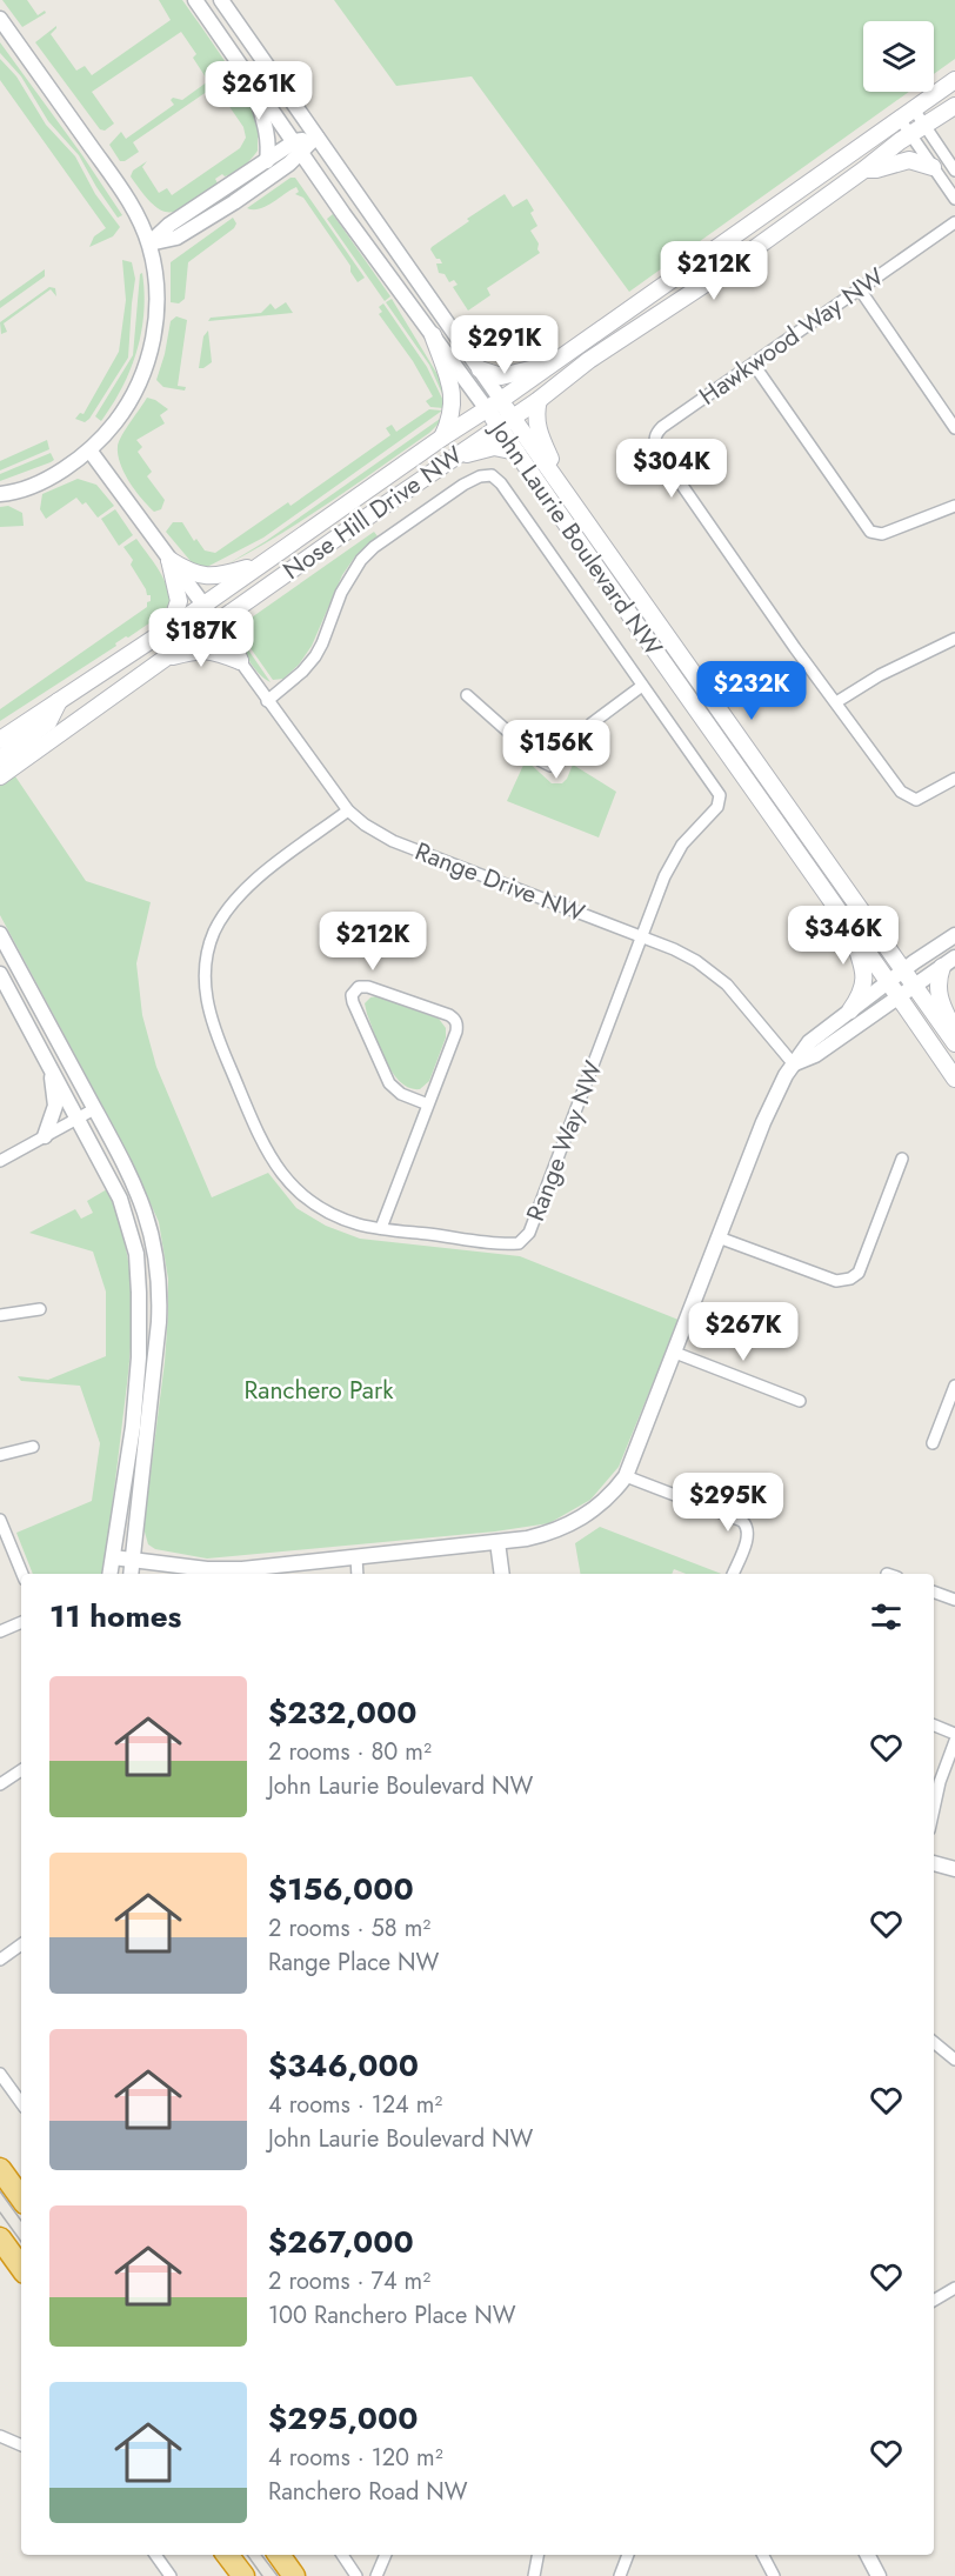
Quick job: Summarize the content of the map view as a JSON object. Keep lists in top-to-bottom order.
{
  "streets": {
    "main road": ["Nose Hill Drive NW", "John Laurie Boulevard NW"],
    "street": ["Hawkwood Way NW", "Range Drive NW", "Range Way NW"]
  },
  "crossings": [
    ["Nose Hill Drive NW", "John Laurie Boulevard NW"],
    ["Range Drive NW", "Range Way NW"]
  ],
  "parks": ["Ranchero Park"],
  "page": {
    "price": [
      "$261K",
      "$212K",
      "$291K",
      "$304K",
      "$187K",
      "$232K",
      "$156K",
      "$346K",
      "$212K",
      "$267K",
      "$295K"
    ],
    "heading": "11 homes",
    "list": [
      {
        "name": "$232,000",
        "note": "2 rooms · 80 m² · John Laurie Boulevard NW"
      },
      {
        "name": "$156,000",
        "note": "2 rooms · 58 m² · Range Place NW"
      },
      {
        "name": "$346,000",
        "note": "4 rooms · 124 m² · John Laurie Boulevard NW"
      },
      {
        "name": "$267,000",
        "note": "2 rooms · 74 m² · 100 Ranchero Place NW"
      },
      {
        "name": "$295,000",
        "note": "4 rooms · 120 m² · Ranchero Road NW"
      }
    ]
  }
}
